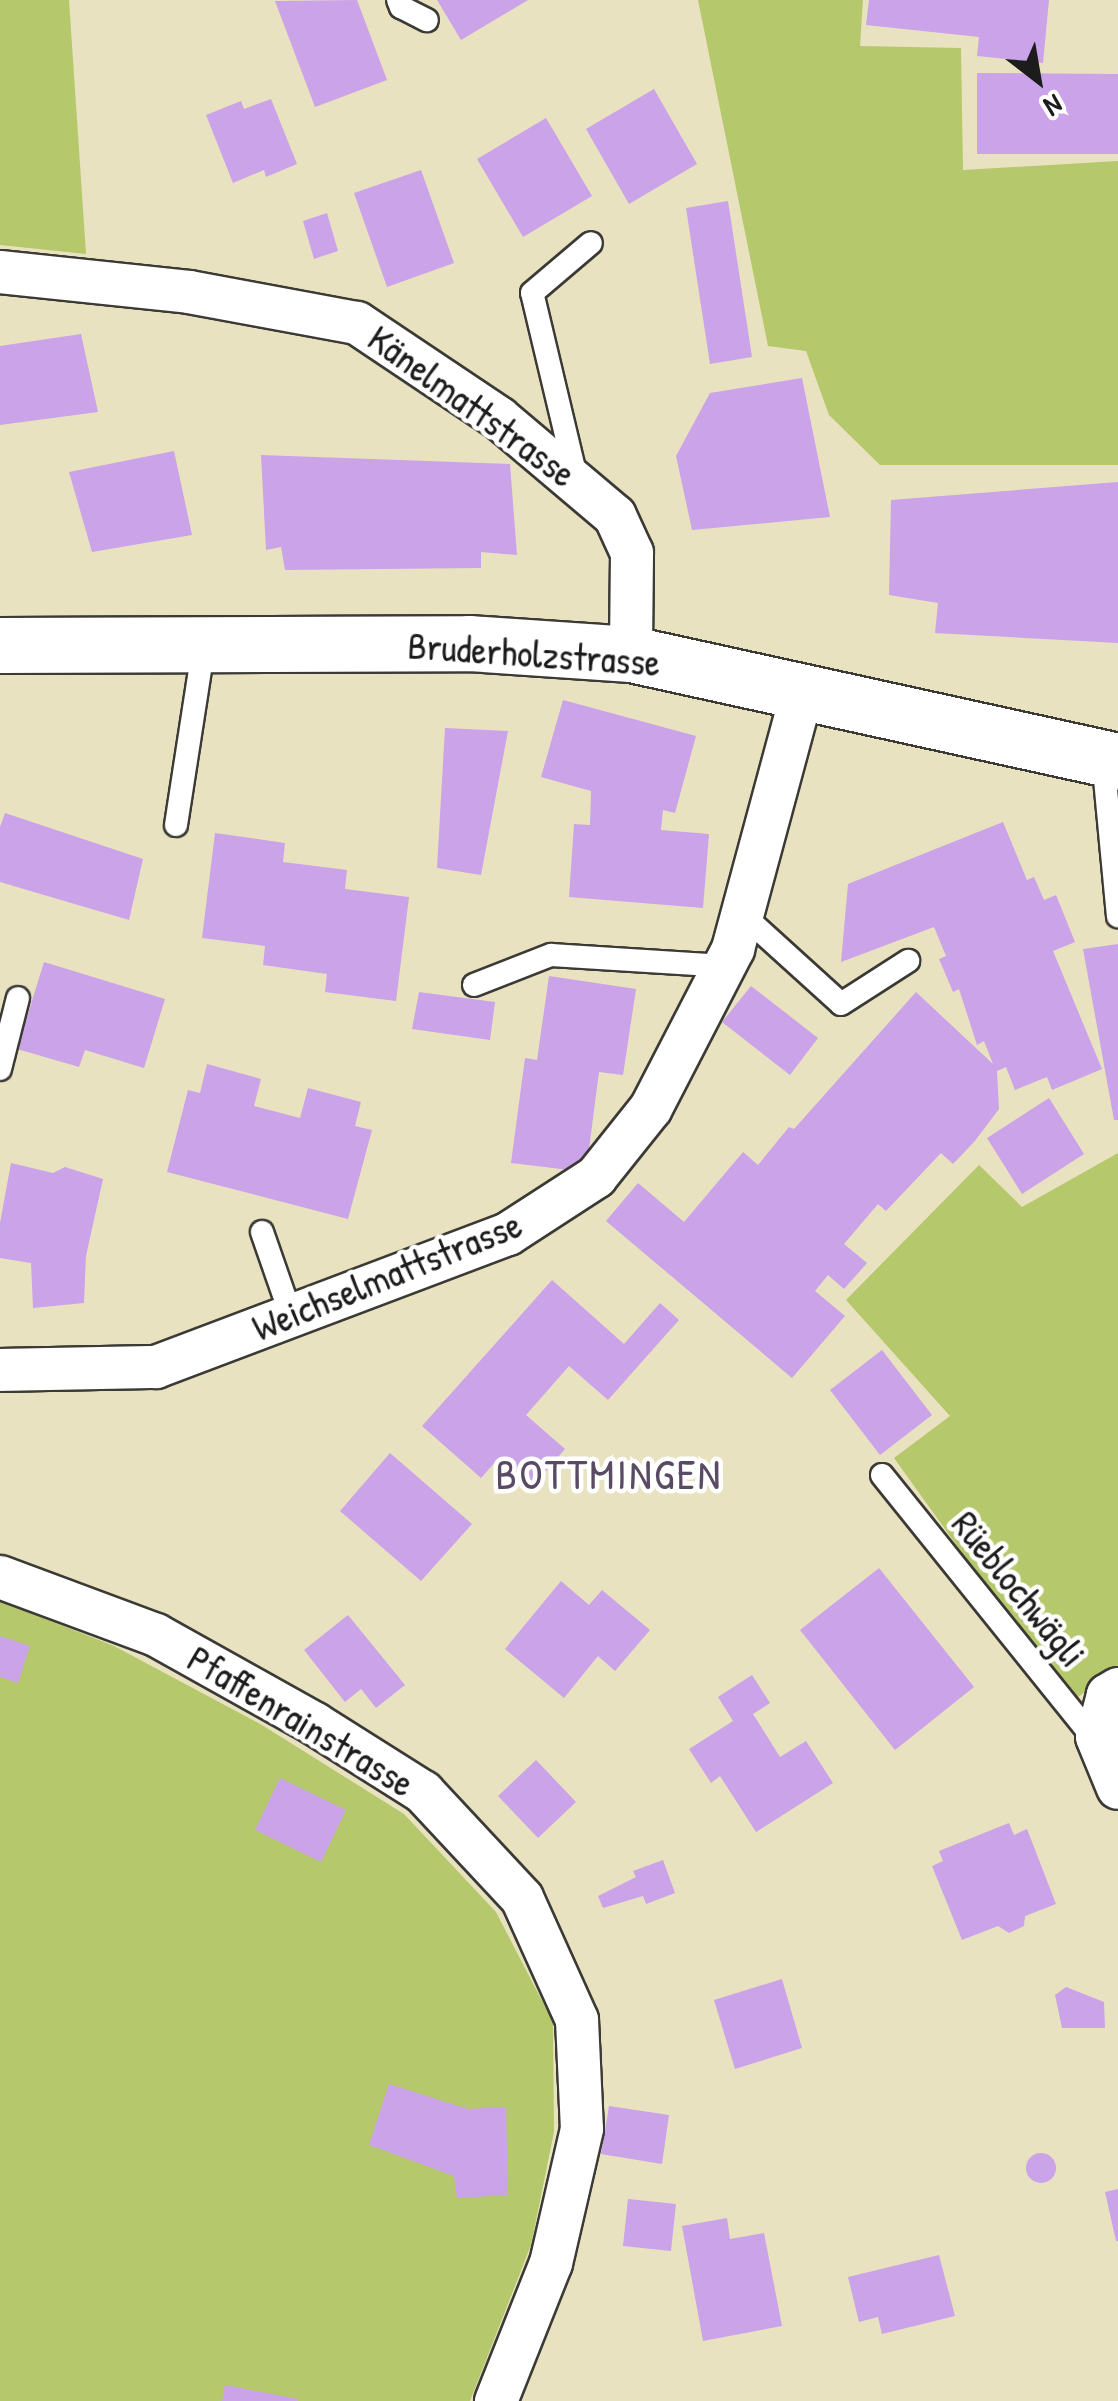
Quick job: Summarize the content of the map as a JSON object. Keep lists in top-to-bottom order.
{
  "streets": {
    "main road": ["Bruderholzstrasse"],
    "street": ["Känelmattstrasse", "Weichselmattstrasse", "Pfaffenrainstrasse"],
    "lane": ["Rüeblochwägli"]
  },
  "crossings": [
    ["Känelmattstrasse", "Bruderholzstrasse"],
    ["Bruderholzstrasse", "Weichselmattstrasse"]
  ],
  "districts": ["BOTTMINGEN"],
  "north": "bottom right"
}
